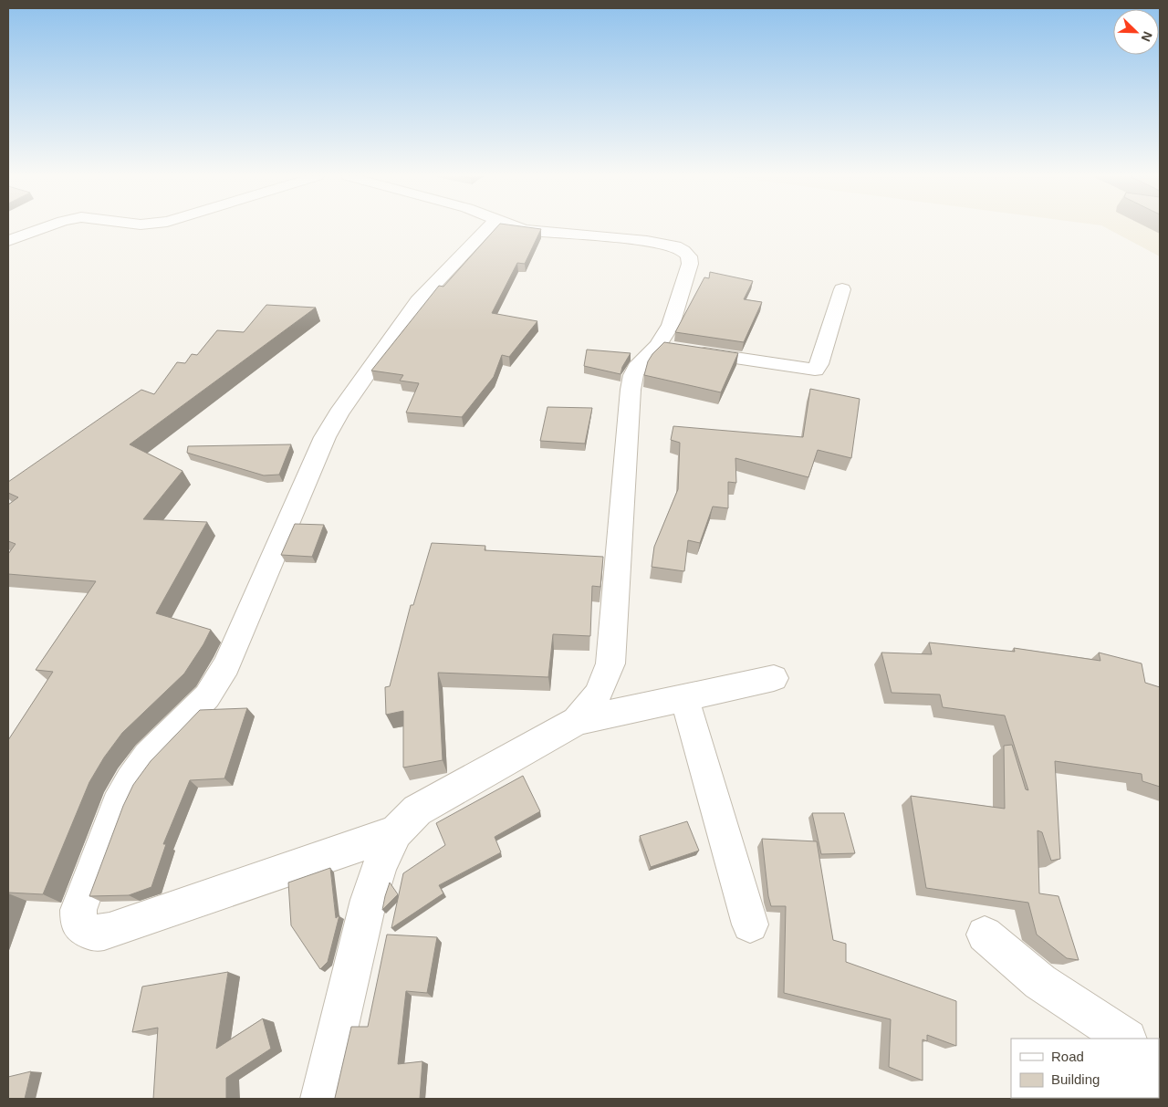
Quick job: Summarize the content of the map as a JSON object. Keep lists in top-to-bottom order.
{
  "legend": ["Road", "Building"],
  "north": "bottom right"
}
